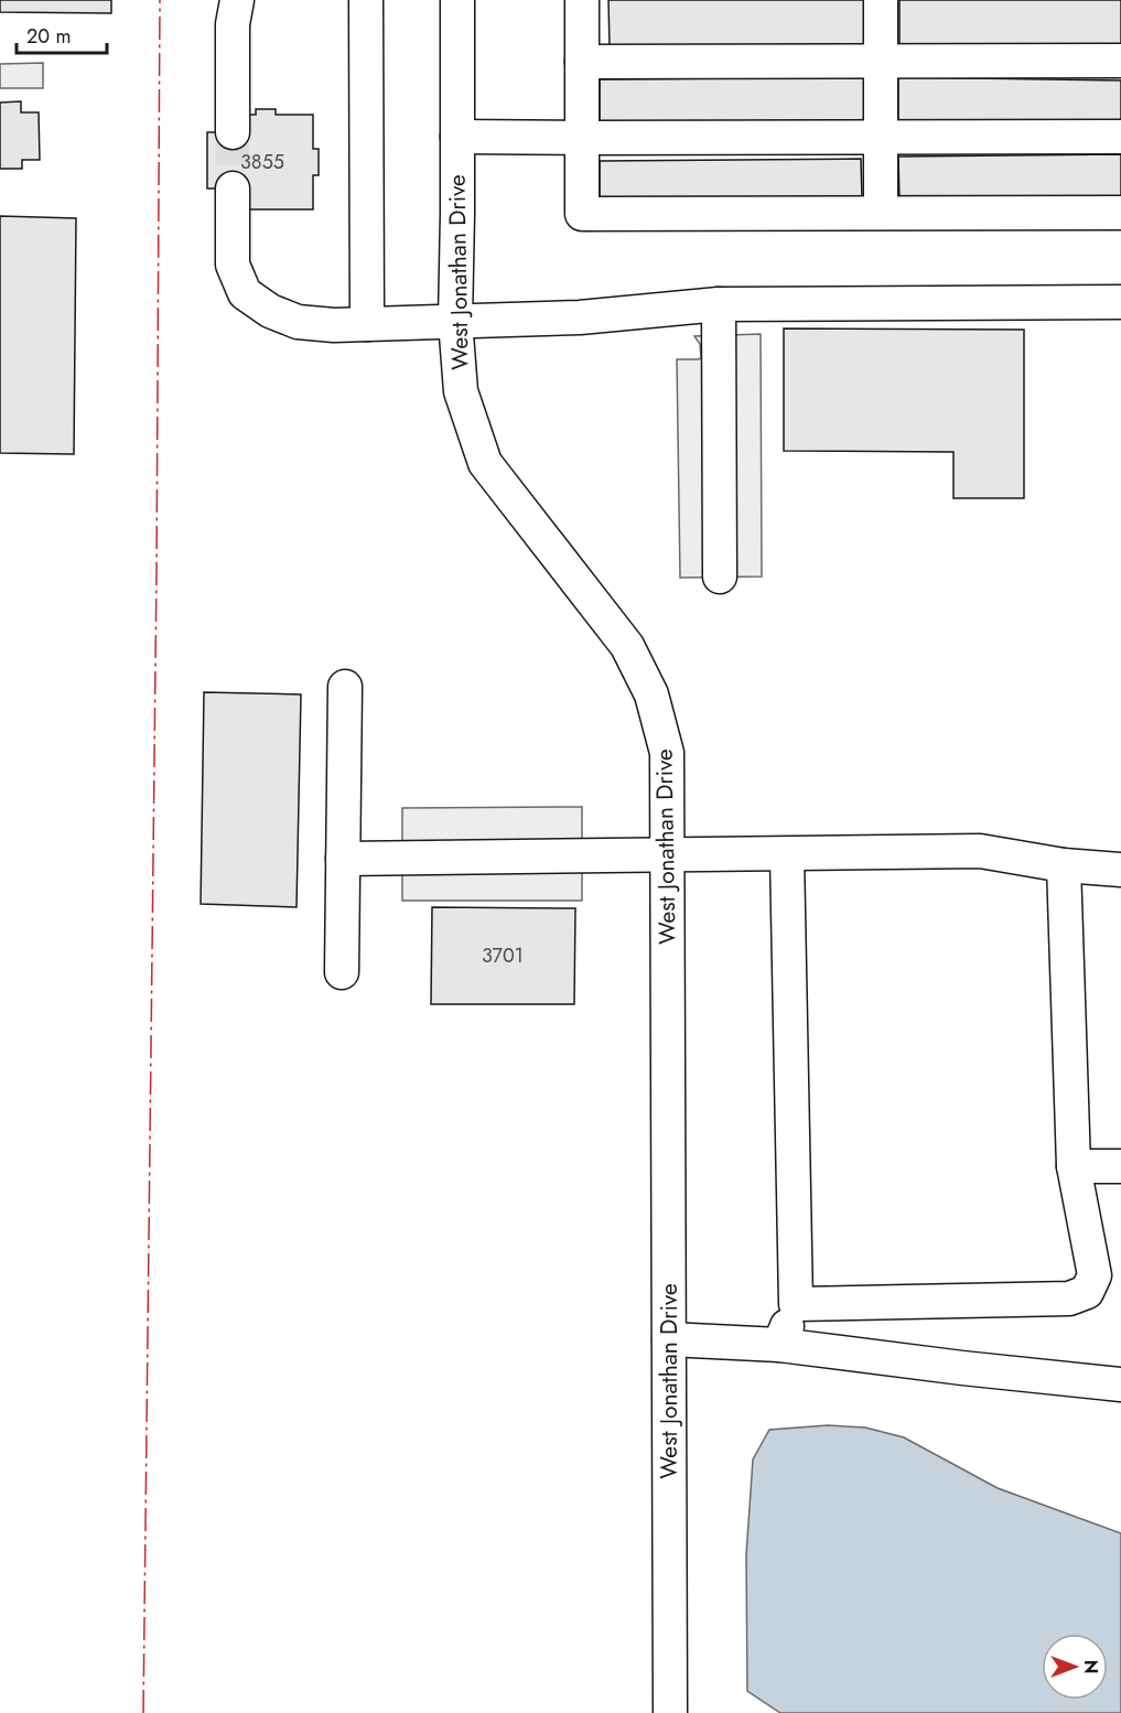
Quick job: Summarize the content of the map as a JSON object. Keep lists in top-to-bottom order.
{
  "streets": {
    "street": ["West Jonathan Drive"]
  },
  "house_numbers": ["3855", "3701"],
  "scale_bar": "20 m",
  "north": "right"
}
